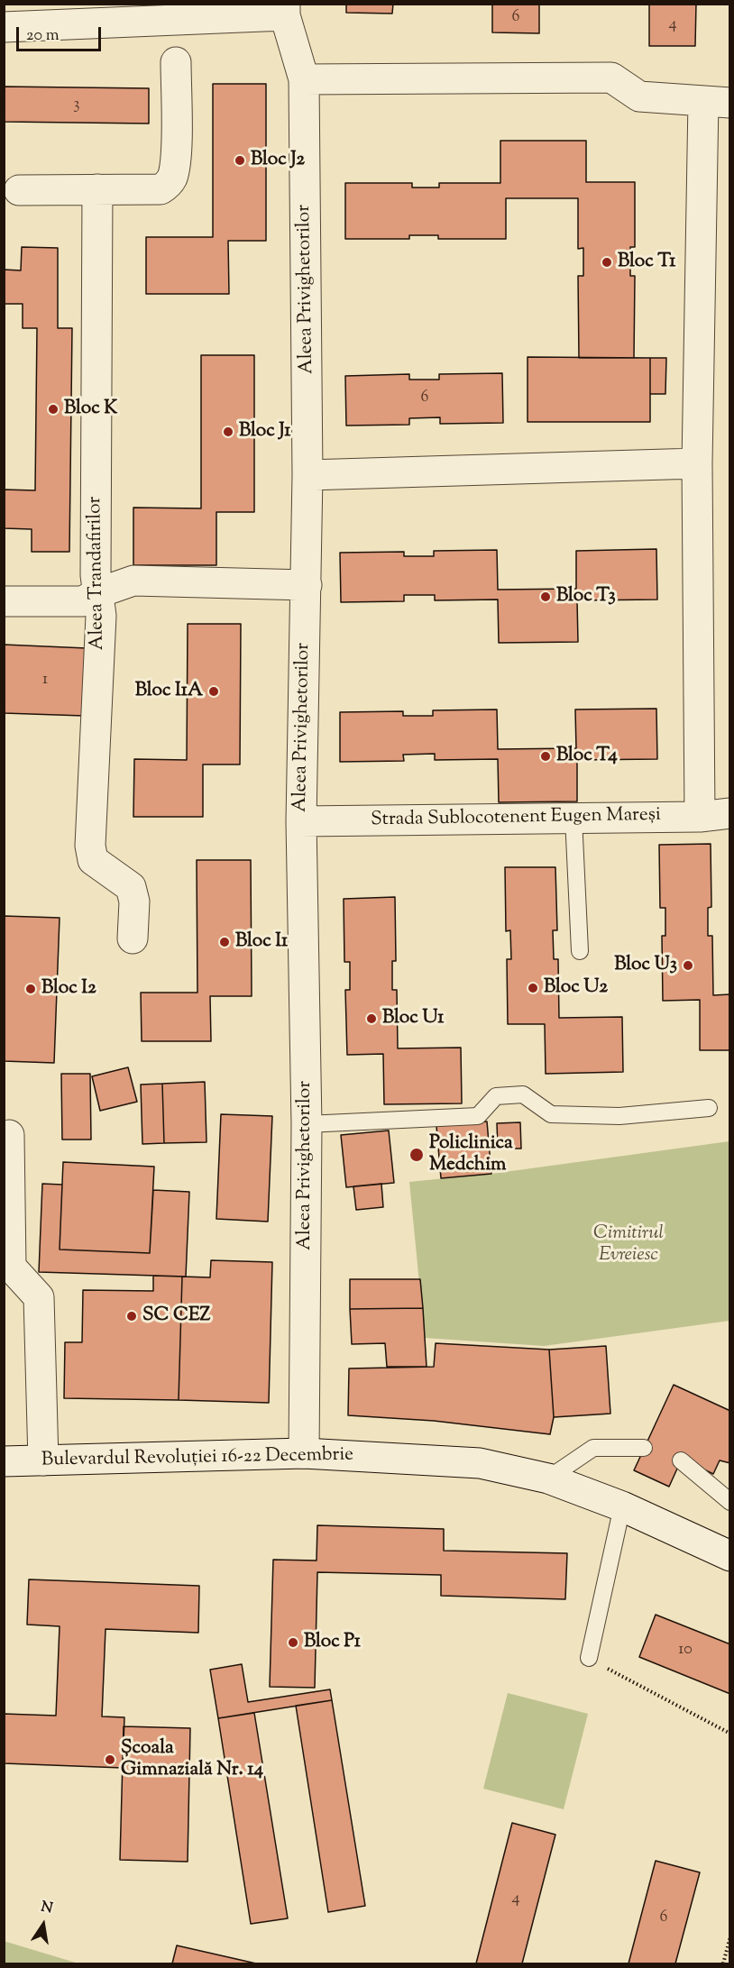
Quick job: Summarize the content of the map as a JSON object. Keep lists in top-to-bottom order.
{
  "streets": {
    "street": [
      "Aleea Privighetorilor",
      "Aleea Trandafirilor",
      "Strada Sublocotenent Eugen Mareși",
      "Bulevardul Revoluției 16-22 Decembrie"
    ]
  },
  "crossings": [
    ["Aleea Privighetorilor", "Strada Sublocotenent Eugen Mareși"],
    ["Aleea Privighetorilor", "Bulevardul Revoluției 16-22 Decembrie"]
  ],
  "parks": ["Cimitirul Evreiesc"],
  "places": [
    "Bloc J2",
    "Bloc T1",
    "Bloc K",
    "Bloc J1",
    "Bloc T3",
    "Bloc I1A",
    "Bloc T4",
    "Bloc I1",
    "Bloc U3",
    "Bloc U2",
    "Bloc I2",
    "Bloc U1",
    "Policlinica Medchim",
    "SC CEZ",
    "Bloc P1",
    "Școala Gimnazială Nr. 14"
  ],
  "house_numbers": [
    "6",
    "4",
    "3",
    "6",
    "1",
    "10",
    "4",
    "6"
  ],
  "scale_bar": "20 m",
  "north": "top"
}
